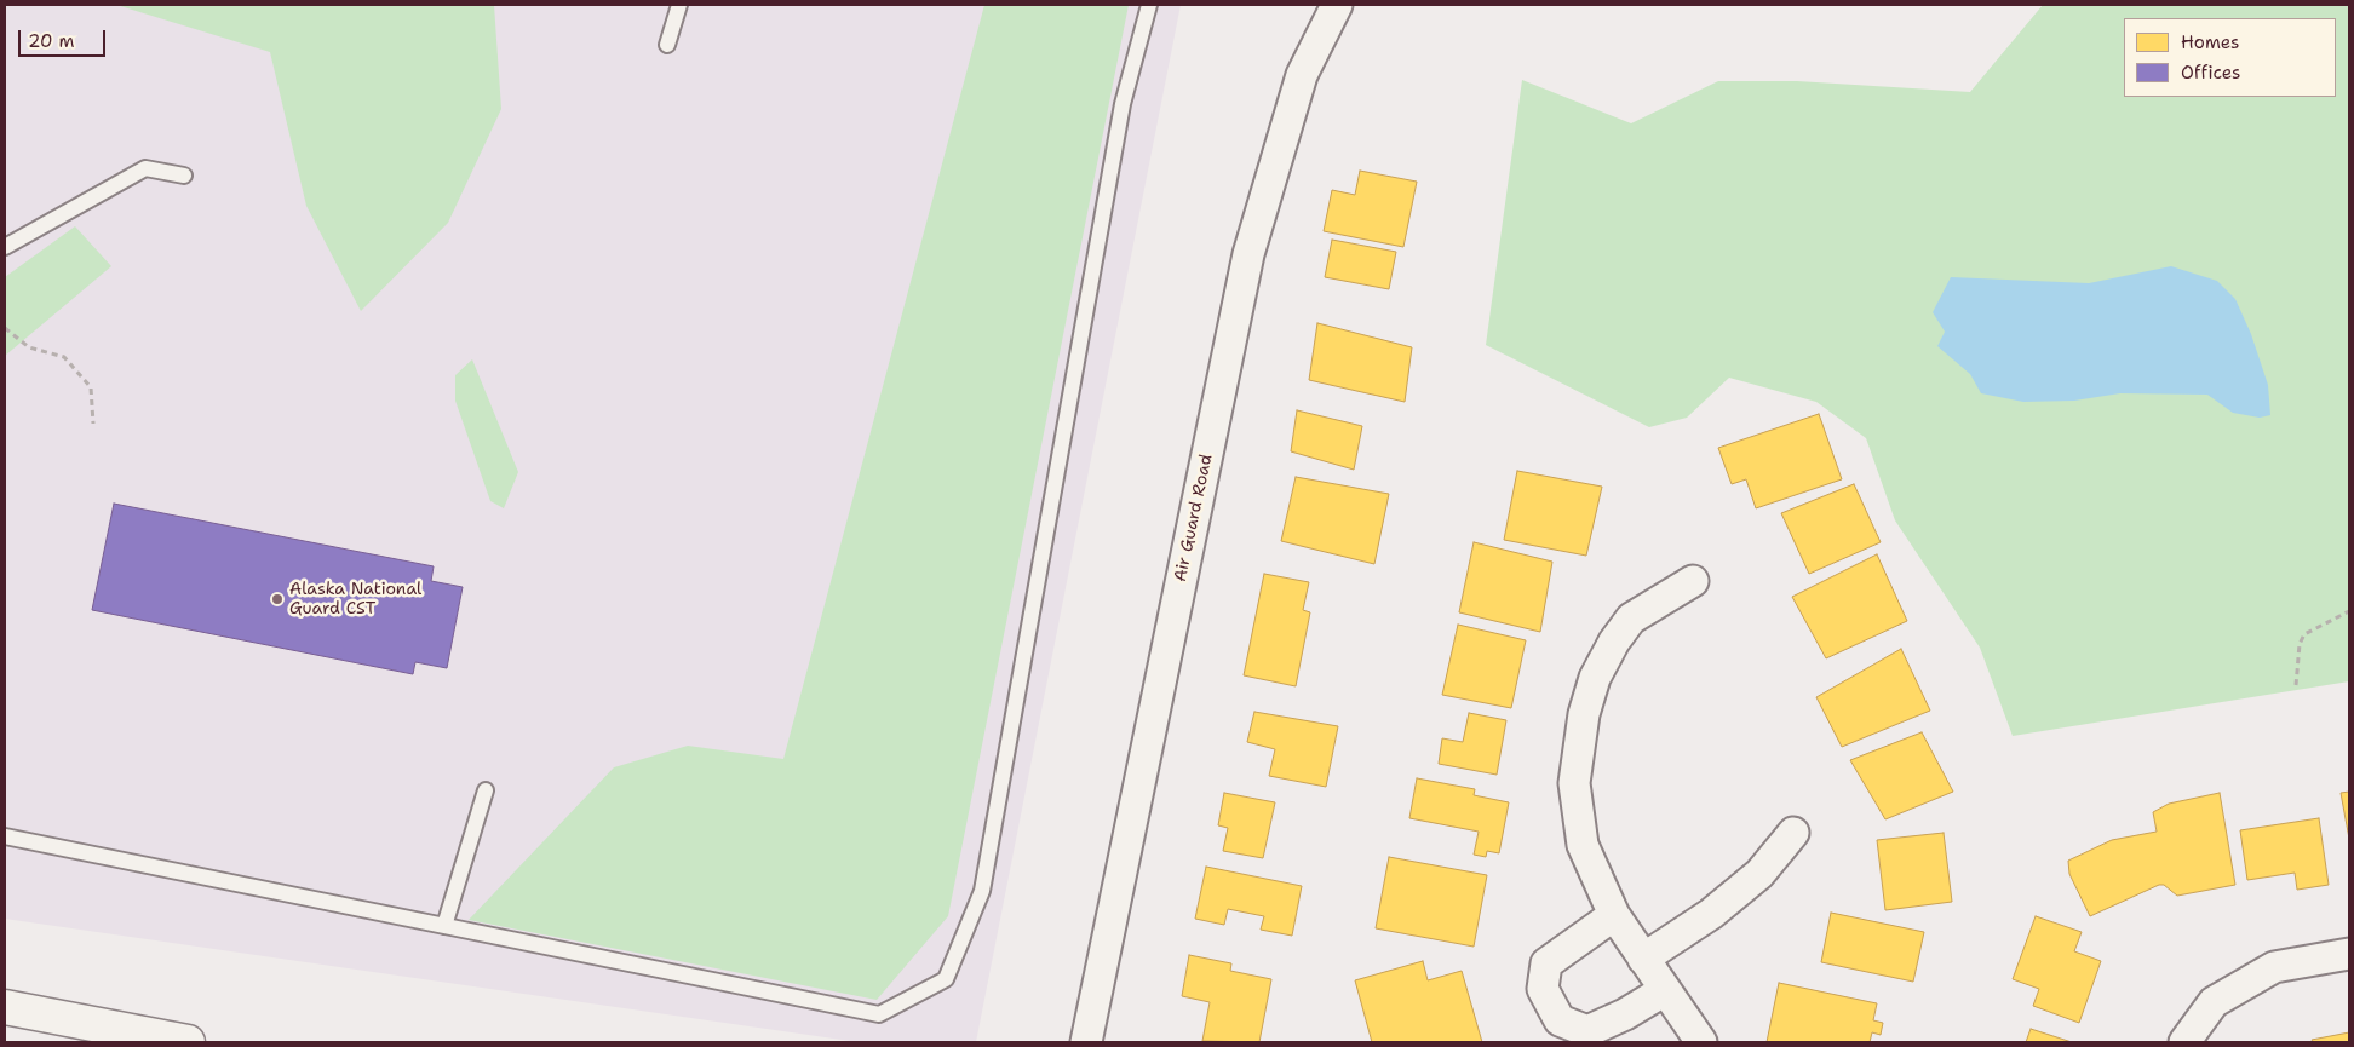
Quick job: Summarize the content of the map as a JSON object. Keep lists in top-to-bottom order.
{
  "streets": {
    "street": ["Air Guard Road"]
  },
  "places": ["Alaska National Guard CST"],
  "legend": ["Homes", "Offices"],
  "scale_bar": "20 m"
}
